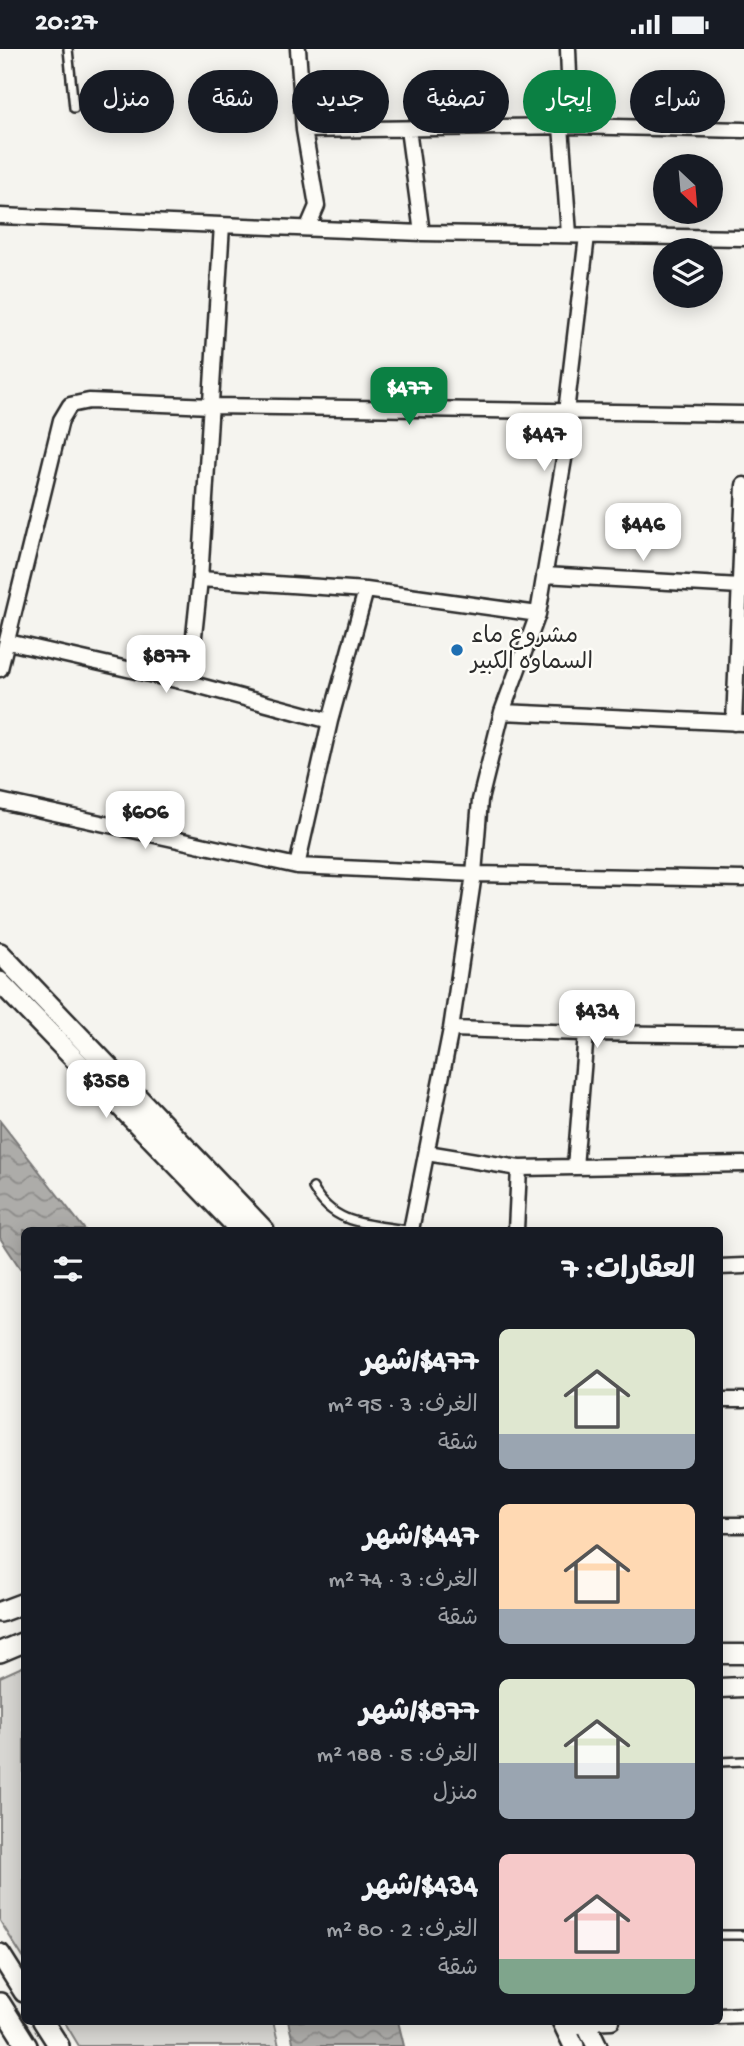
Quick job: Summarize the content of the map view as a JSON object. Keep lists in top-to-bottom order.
{
  "places": ["مشروع ماء السماوه الكبير"],
  "north": "bottom right",
  "page": {
    "status": "20:27",
    "chip": [
      "شراء",
      "إيجار",
      "تصفية",
      "جديد",
      "شقة",
      "منزل"
    ],
    "price": [
      "$477",
      "$447",
      "$446",
      "$877",
      "$606",
      "$434",
      "$358"
    ],
    "heading": "العقارات: 7",
    "list": [
      {
        "name": "$477/شهر",
        "note": "الغرف: 3 · 95 m² · شقة"
      },
      {
        "name": "$447/شهر",
        "note": "الغرف: 3 · 74 m² · شقة"
      },
      {
        "name": "$877/شهر",
        "note": "الغرف: 5 · 188 m² · منزل"
      },
      {
        "name": "$434/شهر",
        "note": "الغرف: 2 · 80 m² · شقة"
      }
    ]
  }
}
